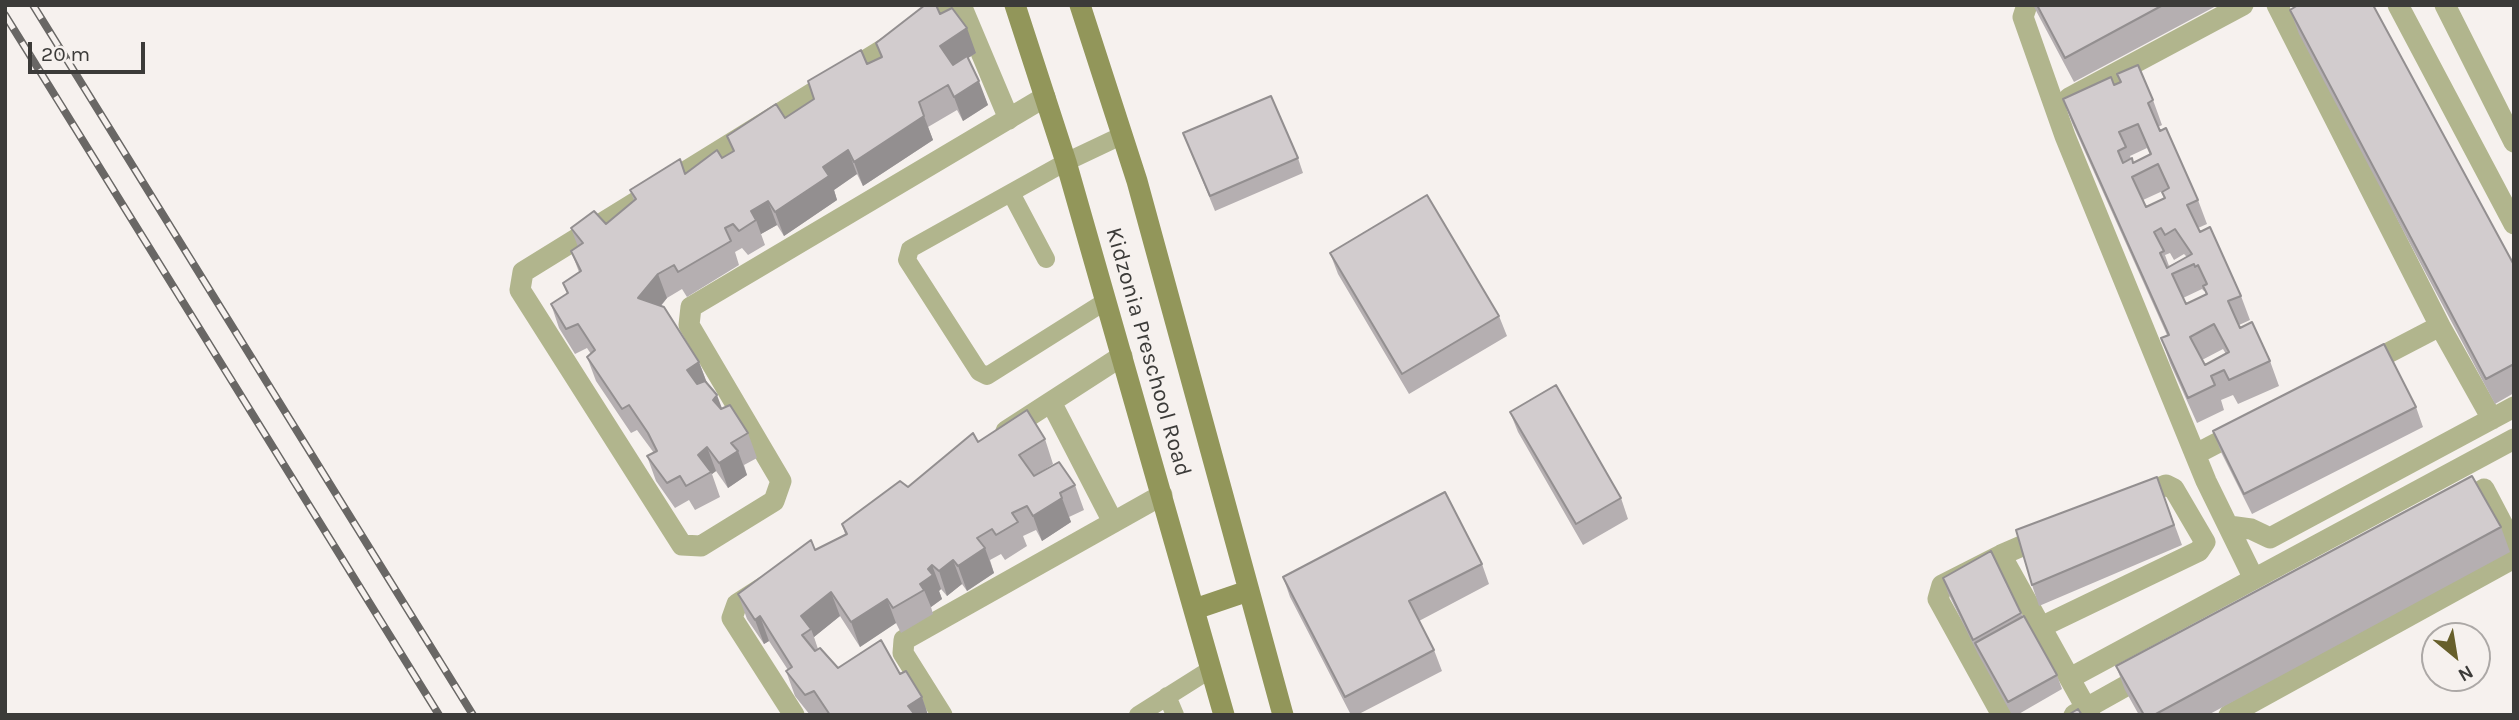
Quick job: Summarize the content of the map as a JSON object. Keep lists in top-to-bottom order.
{
  "streets": {
    "street": ["Kidzonia Preschool Road"]
  },
  "scale_bar": "20 m",
  "north": "bottom right"
}
